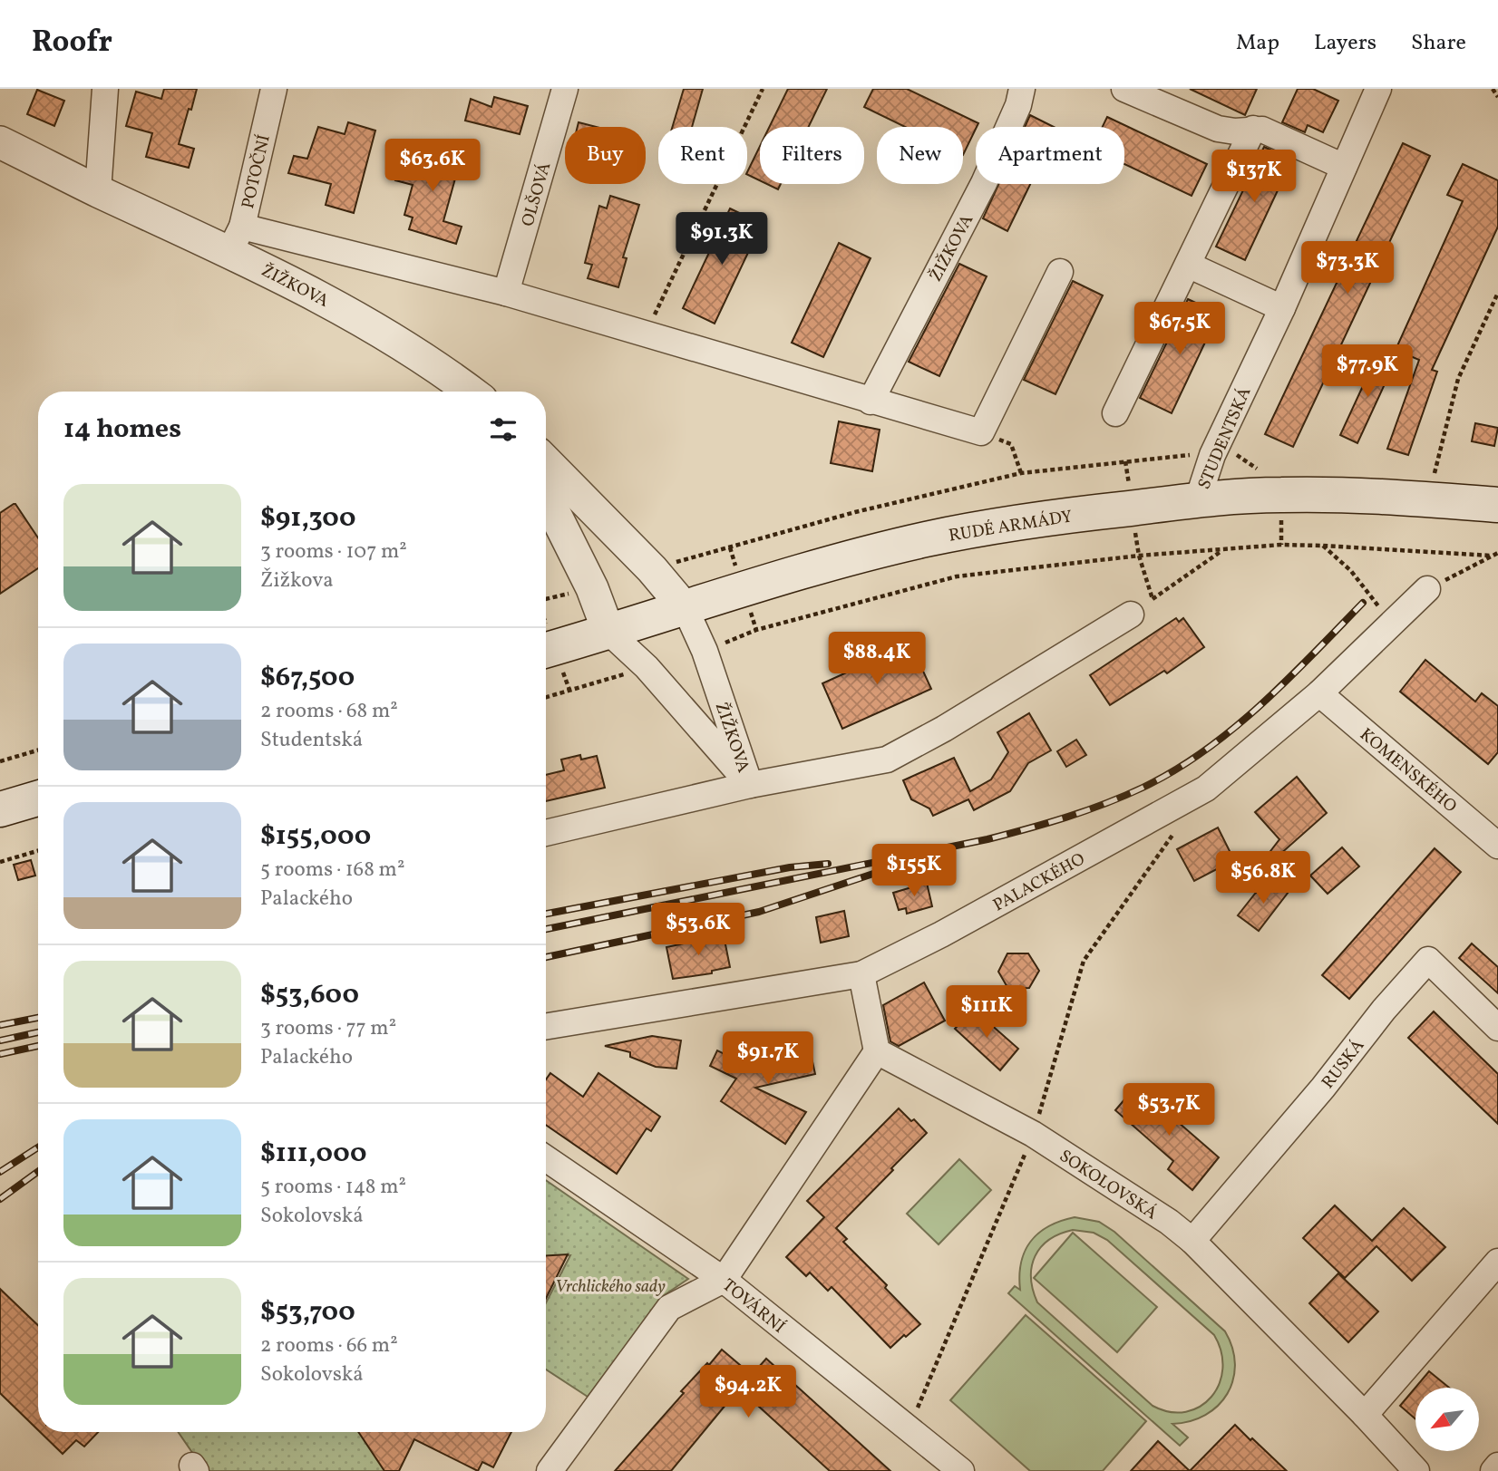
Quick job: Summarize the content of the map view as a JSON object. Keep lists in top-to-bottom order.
{
  "streets": {
    "main road": ["RUDÉ ARMÁDY"],
    "street": [
      "POTOČNÍ",
      "OLŠOVÁ",
      "ŽIŽKOVA",
      "STUDENTSKÁ",
      "KOMENSKÉHO",
      "PALACKÉHO",
      "RUSKÁ",
      "SOKOLOVSKÁ",
      "TOVÁRNÍ"
    ]
  },
  "crossings": [
    ["POTOČNÍ", "ŽIŽKOVA"],
    ["OLŠOVÁ", "ŽIŽKOVA"],
    ["ŽIŽKOVA", "RUDÉ ARMÁDY"],
    ["STUDENTSKÁ", "RUDÉ ARMÁDY"],
    ["KOMENSKÉHO", "PALACKÉHO"],
    ["RUSKÁ", "SOKOLOVSKÁ"]
  ],
  "parks": ["Vrchlického sady"],
  "north": "bottom left",
  "page": {
    "header": "Roofr",
    "nav": ["Map", "Layers", "Share"],
    "chip": [
      "Buy",
      "Rent",
      "Filters",
      "New",
      "Apartment"
    ],
    "price": [
      "$63.6K",
      "$137K",
      "$91.3K",
      "$73.3K",
      "$67.5K",
      "$77.9K",
      "$88.4K",
      "$155K",
      "$56.8K",
      "$53.6K",
      "$111K",
      "$91.7K",
      "$53.7K",
      "$94.2K"
    ],
    "heading": "14 homes",
    "list": [
      {
        "name": "$91,300",
        "note": "3 rooms · 107 m² · Žižkova"
      },
      {
        "name": "$67,500",
        "note": "2 rooms · 68 m² · Studentská"
      },
      {
        "name": "$155,000",
        "note": "5 rooms · 168 m² · Palackého"
      },
      {
        "name": "$53,600",
        "note": "3 rooms · 77 m² · Palackého"
      },
      {
        "name": "$111,000",
        "note": "5 rooms · 148 m² · Sokolovská"
      },
      {
        "name": "$53,700",
        "note": "2 rooms · 66 m² · Sokolovská"
      }
    ]
  }
}
